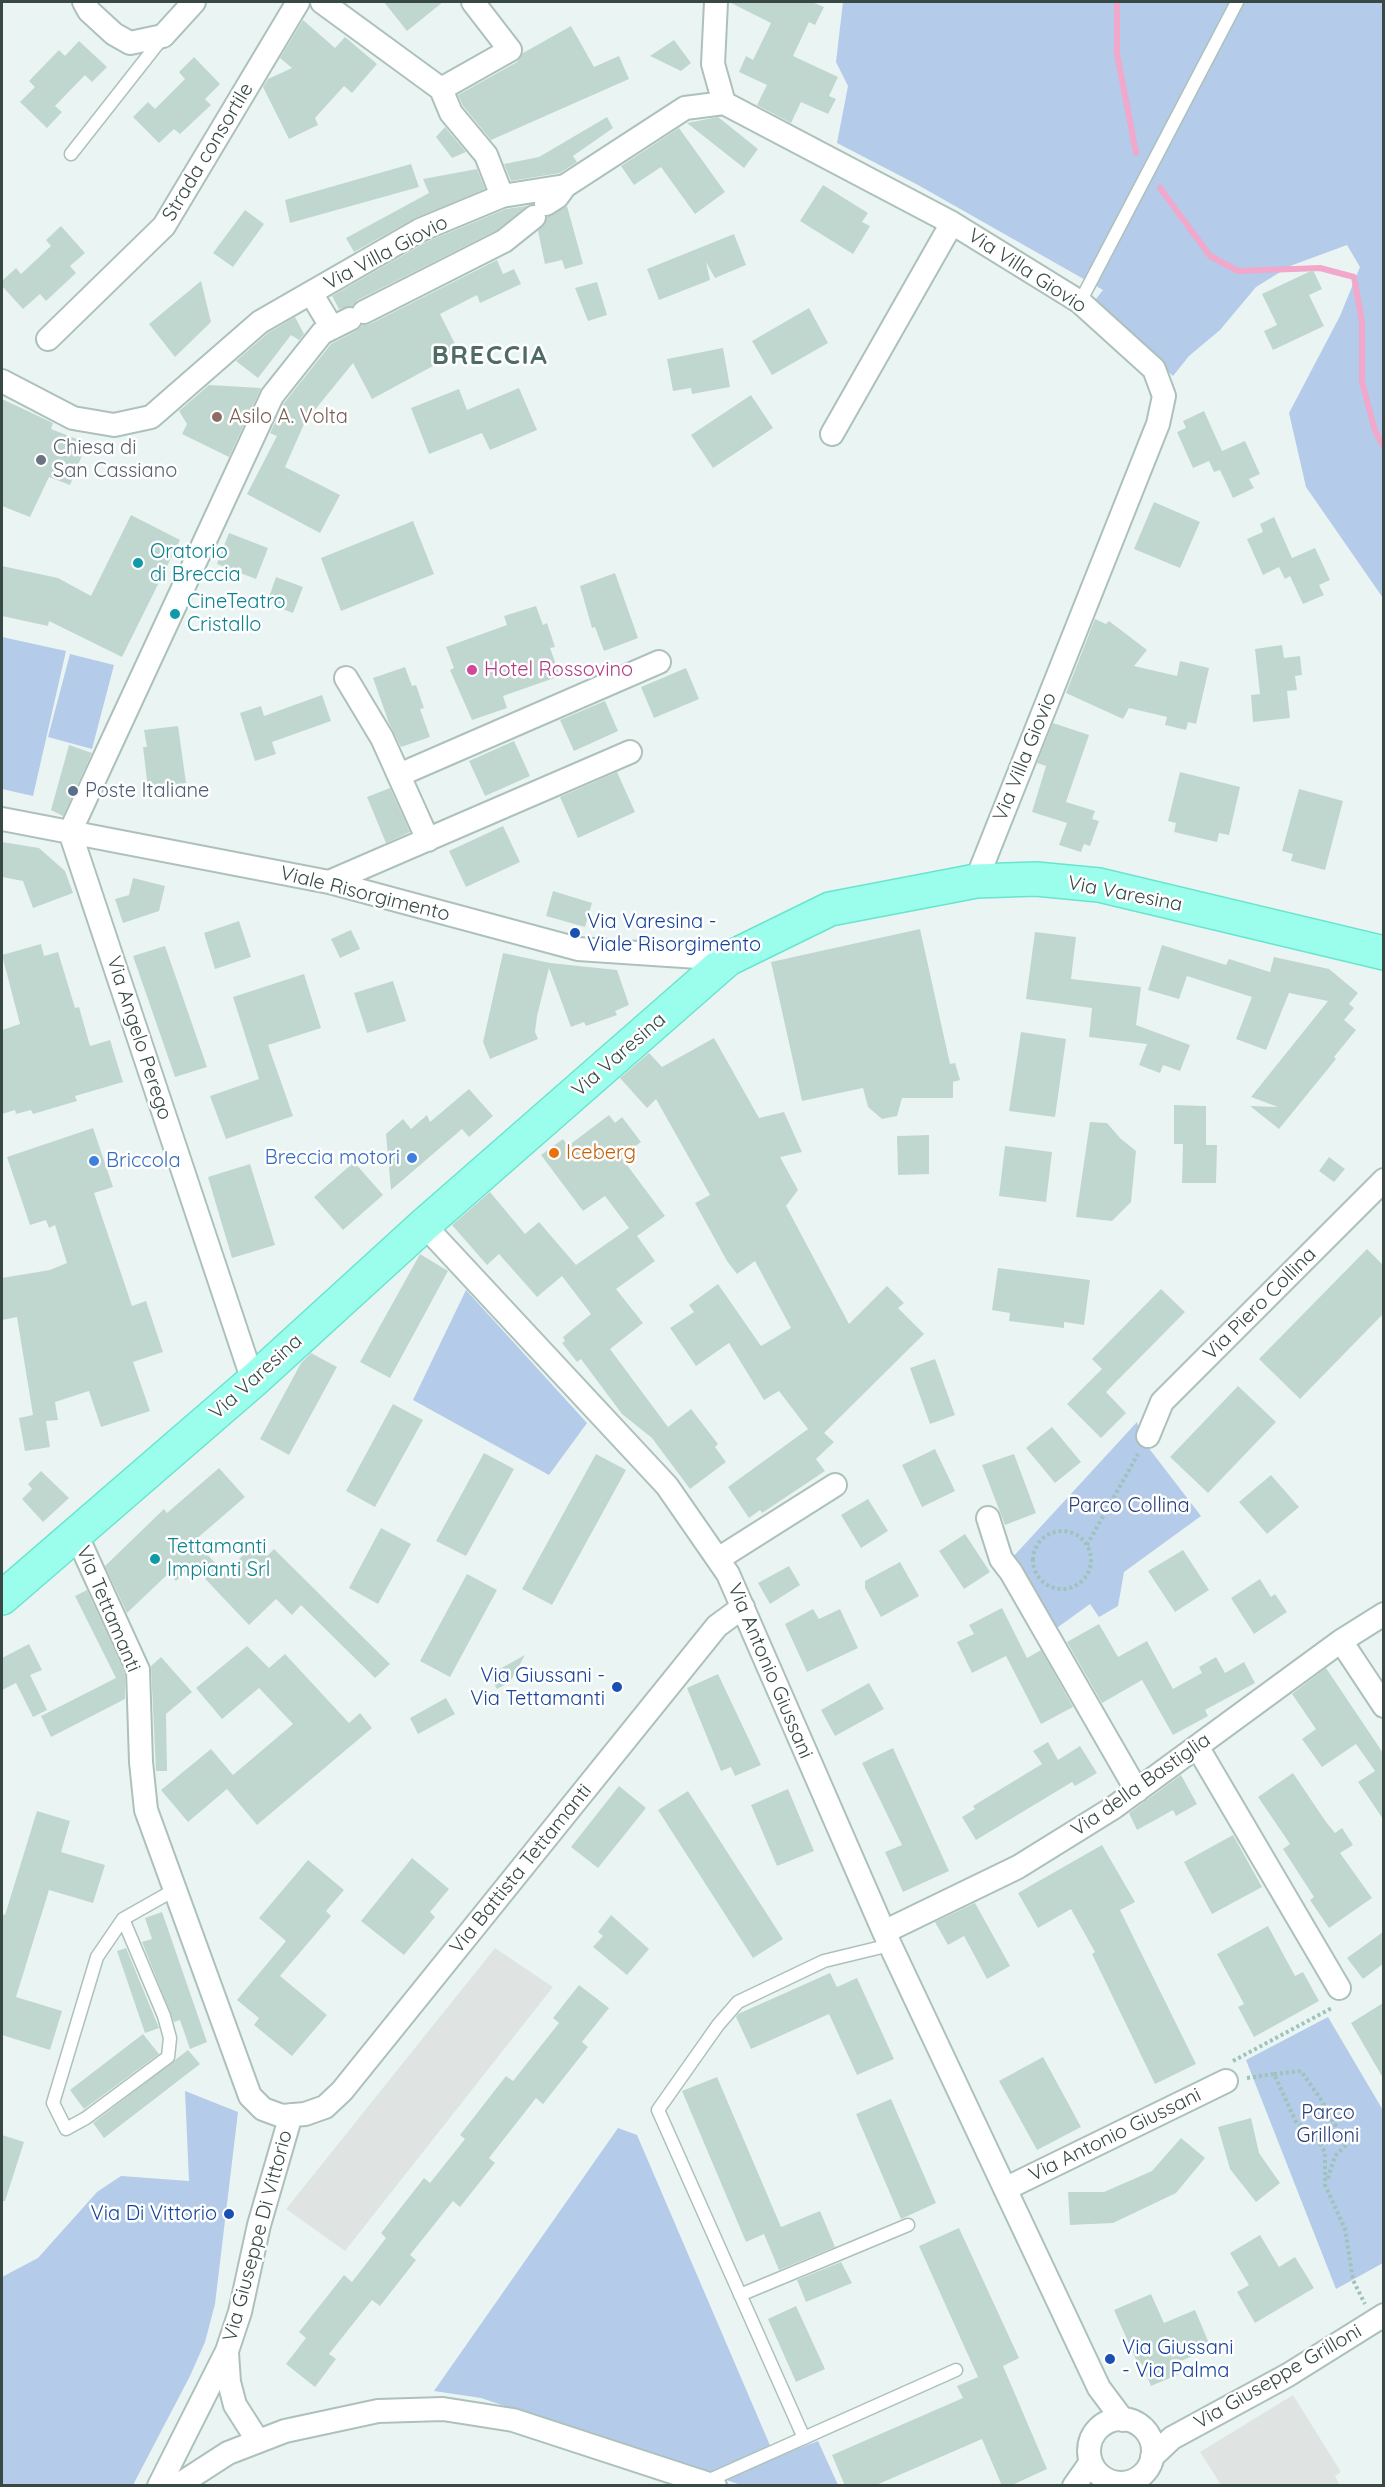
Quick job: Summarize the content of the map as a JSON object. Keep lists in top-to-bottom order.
{
  "streets": {
    "main road": ["Via Varesina"],
    "street": [
      "Strada consortile",
      "Via Villa Giovio",
      "Viale Risorgimento",
      "Via Angelo Perego",
      "Via Piero Collina",
      "Via Tettamanti",
      "Via Antonio Giussani",
      "Via della Bastiglia",
      "Via Battista Tettamanti",
      "Via Giuseppe Di Vittorio",
      "Via Giuseppe Grilloni"
    ]
  },
  "crossings": [
    ["Via Villa Giovio", "Viale Risorgimento"],
    ["Via Villa Giovio", "Via Varesina"],
    ["Via Villa Giovio", "Via Angelo Perego"],
    ["Viale Risorgimento", "Via Varesina"],
    ["Viale Risorgimento", "Via Angelo Perego"],
    ["Via Varesina", "Via Angelo Perego"],
    ["Via Varesina", "Via Tettamanti"],
    ["Via Varesina", "Via Antonio Giussani"],
    ["Via Tettamanti", "Via Battista Tettamanti"],
    ["Via Tettamanti", "Via Giuseppe Di Vittorio"],
    ["Via Antonio Giussani", "Via della Bastiglia"],
    ["Via Antonio Giussani", "Via Battista Tettamanti"],
    ["Via Antonio Giussani", "Via Giuseppe Grilloni"],
    ["Via Battista Tettamanti", "Via Giuseppe Di Vittorio"]
  ],
  "districts": ["BRECCIA"],
  "parks": ["Parco Collina", "Parco Grilloni"],
  "places": [
    "Asilo A. Volta",
    "Chiesa di San Cassiano",
    "Oratorio di Breccia",
    "CineTeatro Cristallo",
    "Hotel Rossovino",
    "Poste Italiane",
    "Via Varesina - Viale Risorgimento",
    "Iceberg",
    "Breccia motori",
    "Briccola",
    "Tettamanti Impianti Srl",
    "Via Giussani - Via Tettamanti",
    "Via Di Vittorio",
    "Via Giussani - Via Palma"
  ]
}
